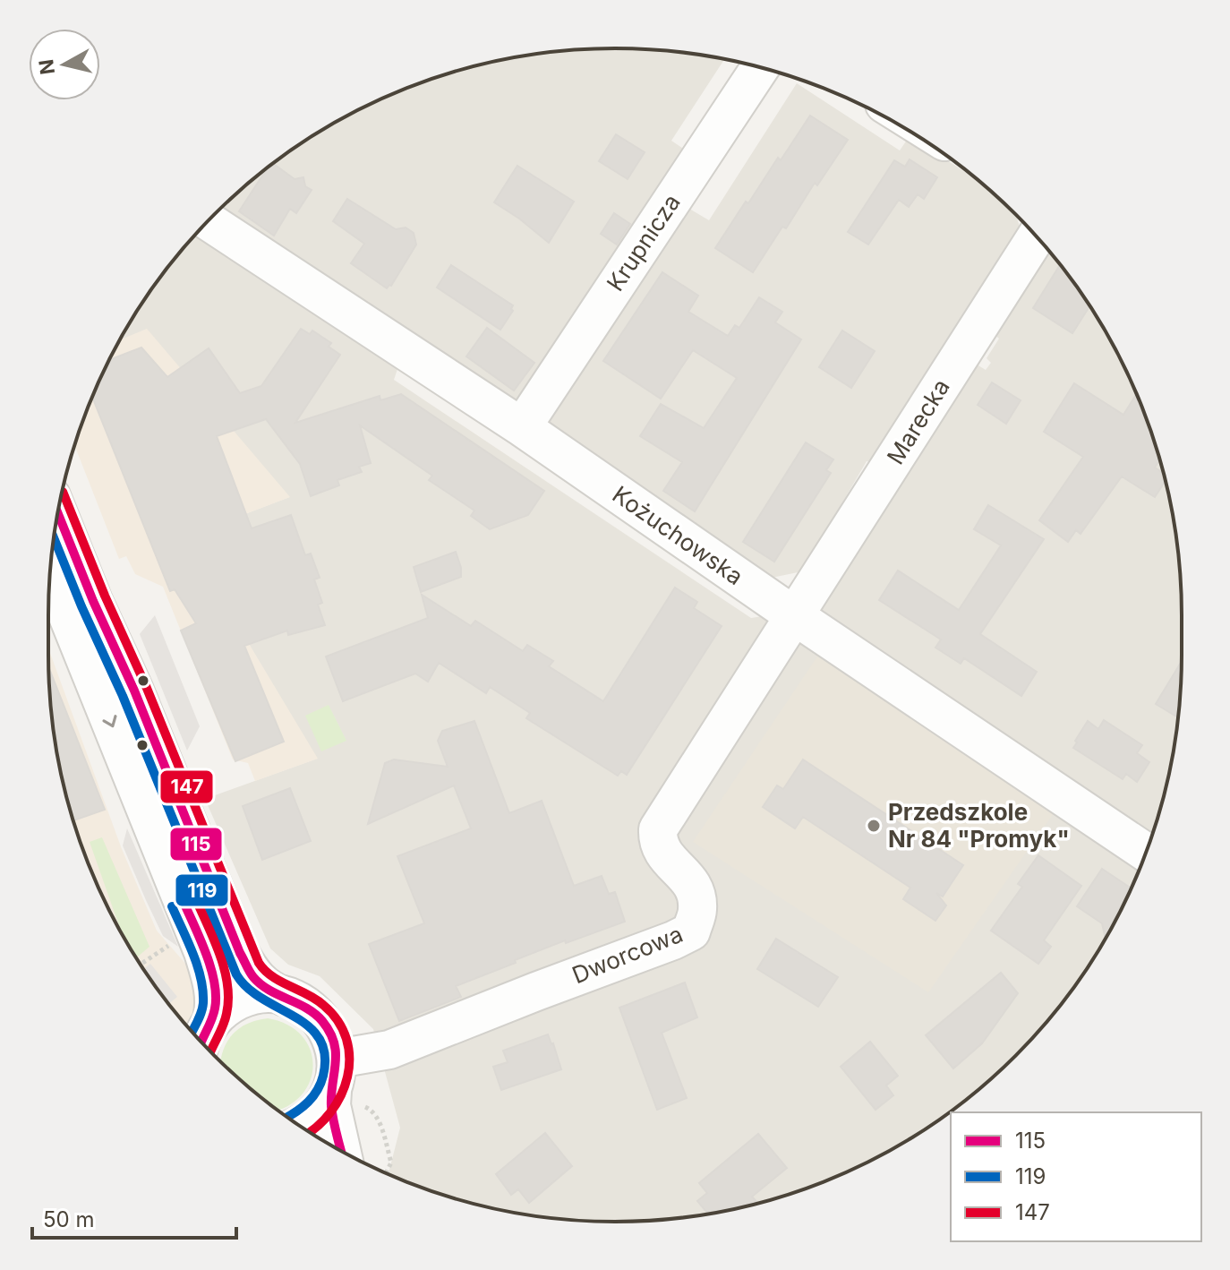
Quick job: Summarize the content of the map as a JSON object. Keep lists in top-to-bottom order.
{
  "streets": {
    "street": [
      "Krupnicza",
      "Marecka",
      "Kożuchowska",
      "Dworcowa"
    ]
  },
  "crossings": [
    ["Krupnicza", "Kożuchowska"],
    ["Marecka", "Kożuchowska"],
    ["Marecka", "Dworcowa"],
    ["Kożuchowska", "Dworcowa"]
  ],
  "places": ["Przedszkole Nr 84 \"Promyk\""],
  "lines": ["transit line 147", "transit line 115", "transit line 119"],
  "legend": ["115", "119", "147"],
  "scale_bar": "50 m",
  "north": "left"
}
